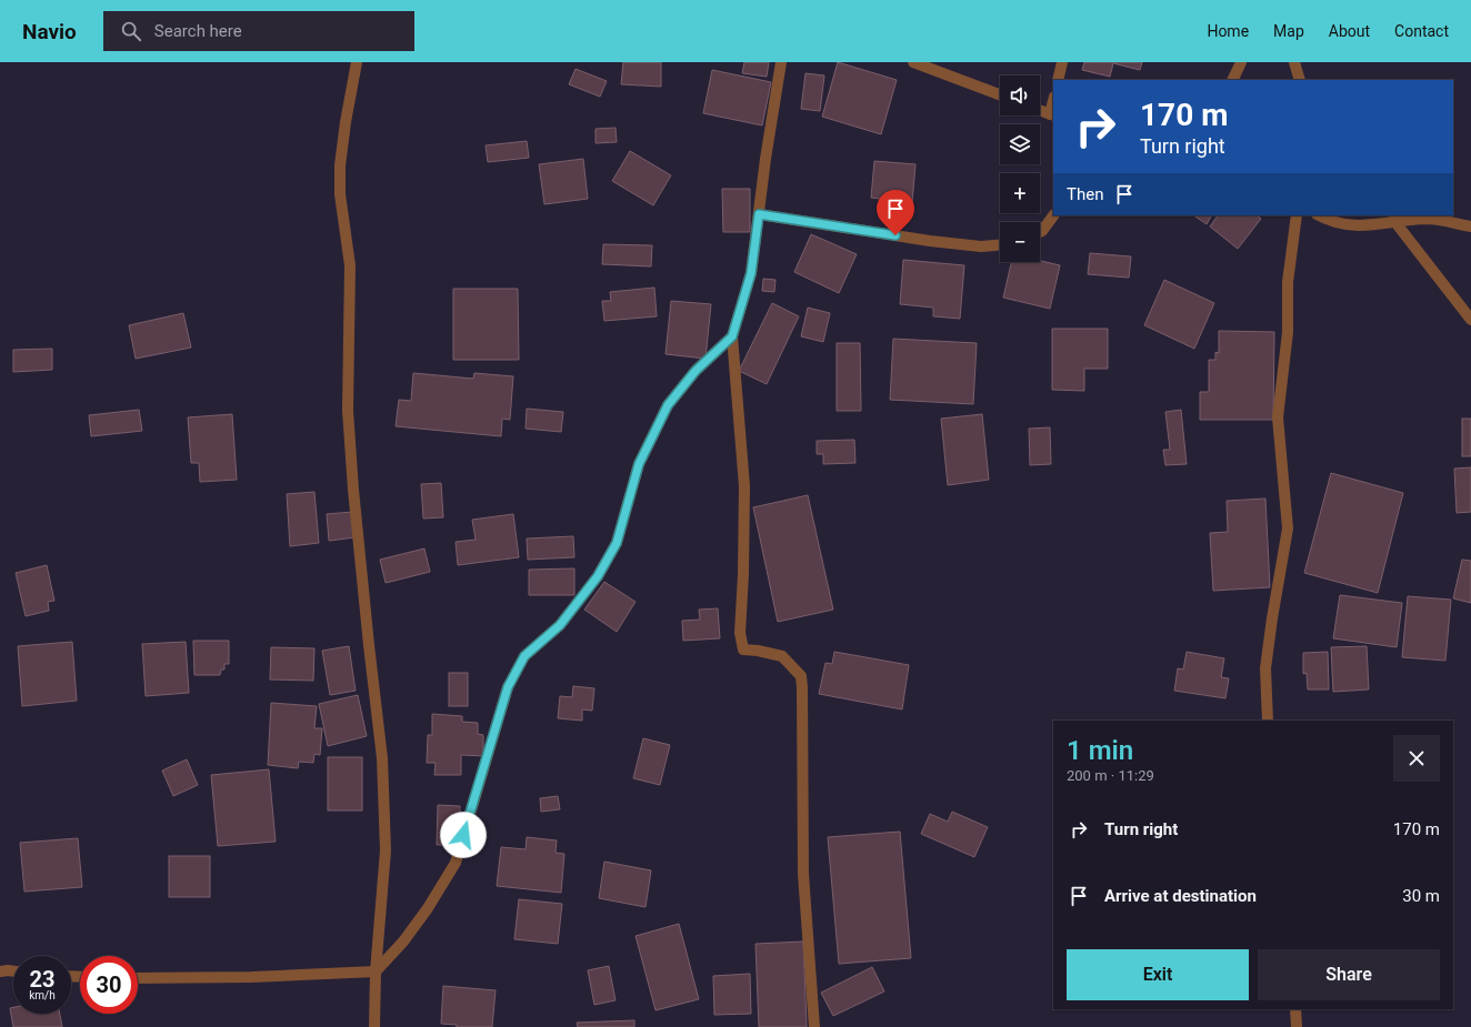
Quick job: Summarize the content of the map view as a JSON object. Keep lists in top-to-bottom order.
{
  "page": {
    "header": "Navio",
    "search": "Search here",
    "nav": [
      "Home",
      "Map",
      "About",
      "Contact"
    ],
    "map_buttons": ["+", "−"],
    "turn": ["170 m", "Turn right"],
    "then": "Then",
    "heading": ["1 min", "200 m · 11:29"],
    "list": [
      {
        "name": "Turn right",
        "value": "170 m"
      },
      {
        "name": "Arrive at destination",
        "value": "30 m"
      }
    ],
    "buttons": ["Exit", "Share"],
    "speed": "23 km/h",
    "limit": "30"
  }
}
